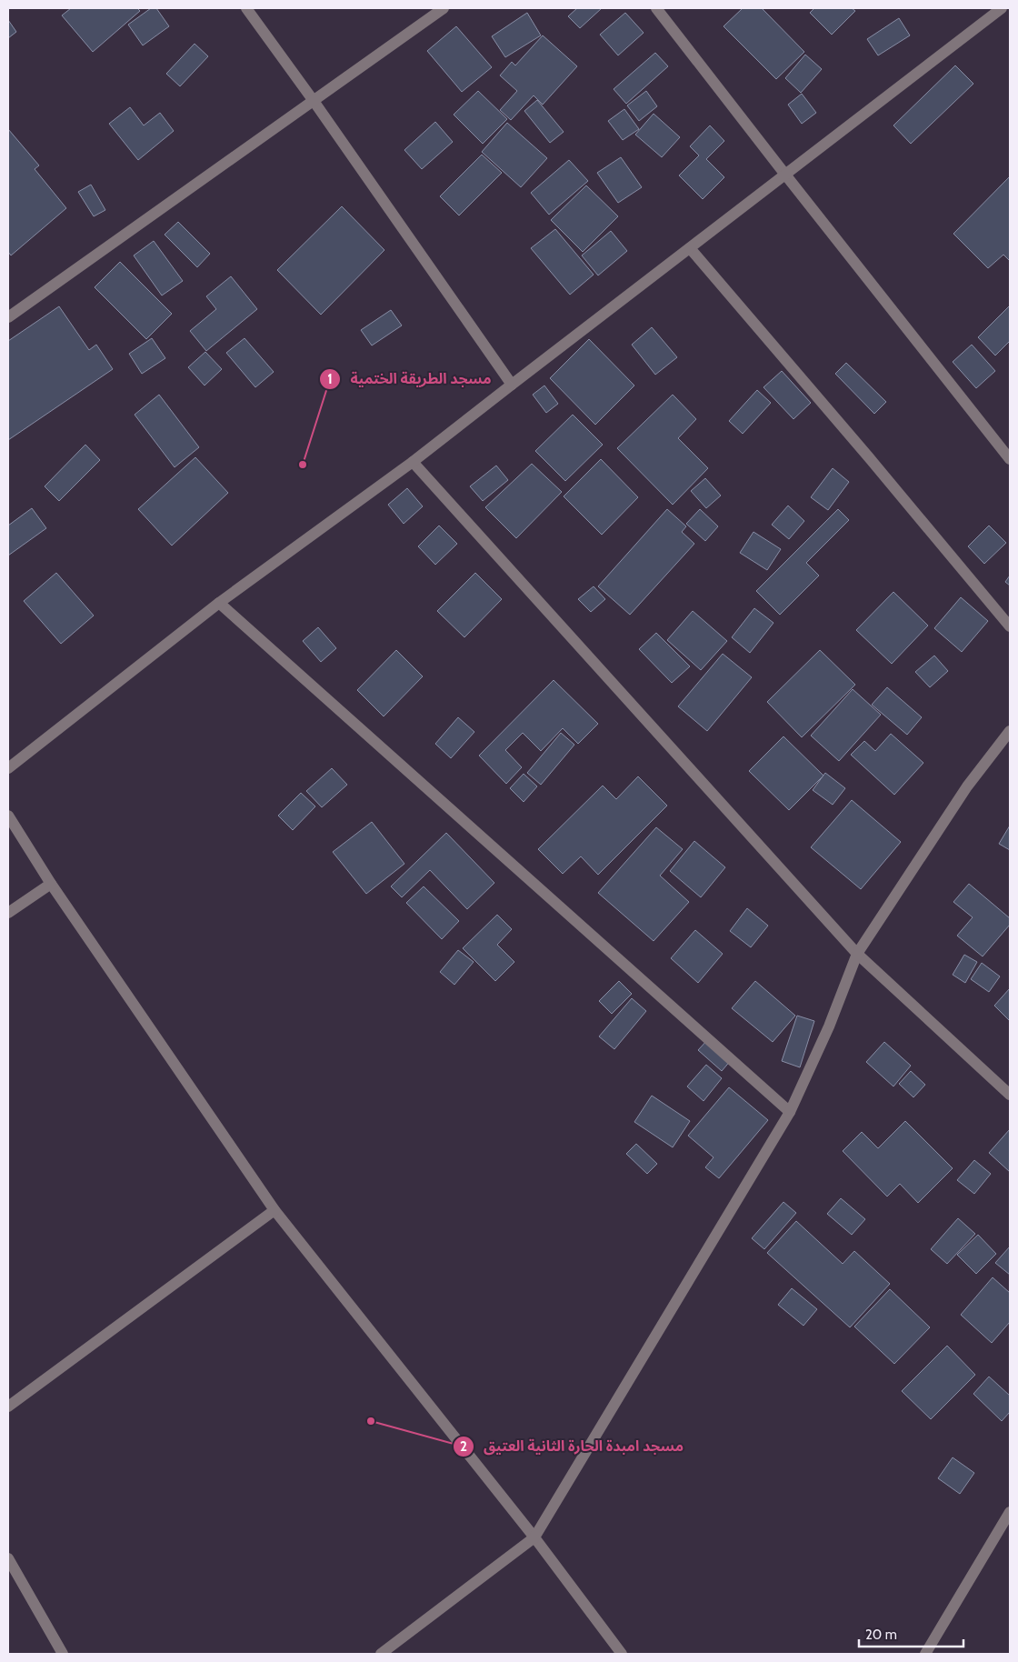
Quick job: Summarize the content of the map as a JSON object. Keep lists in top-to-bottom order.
{
  "places": ["مسجد الطريقة الختمية", "مسجد امبدة الحارة الثانية العتيق"],
  "scale_bar": "20 m"
}
